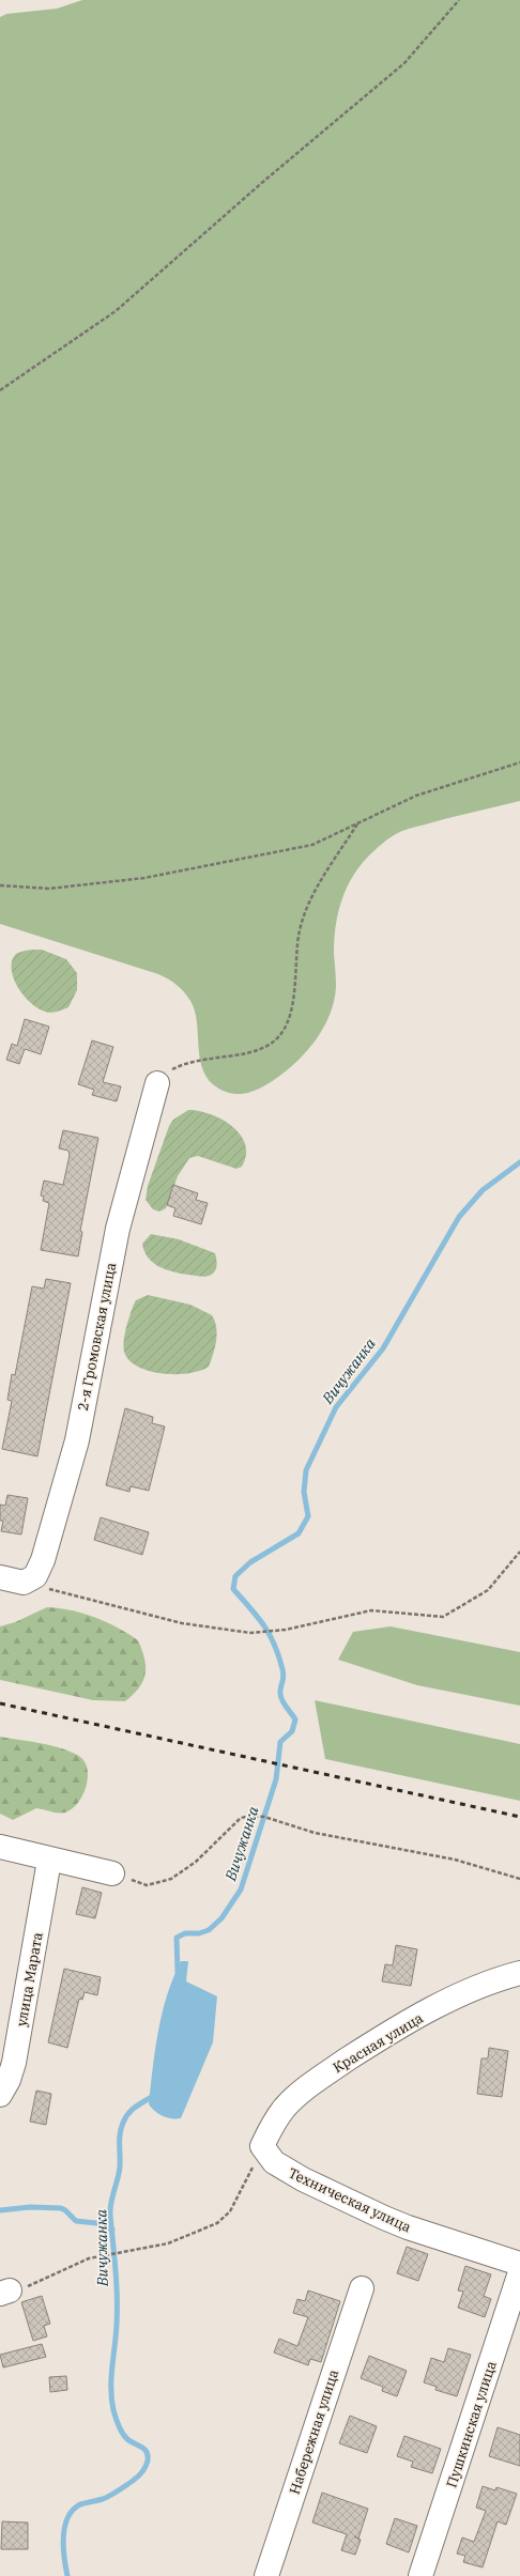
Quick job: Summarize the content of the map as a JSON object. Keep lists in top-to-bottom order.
{
  "streets": {
    "street": [
      "2-я Громовская улица",
      "улица Марата",
      "Красная улица",
      "Техническая улица",
      "Пушкинская улица",
      "Набережная улица"
    ]
  },
  "crossings": [
    ["Красная улица", "Техническая улица"]
  ],
  "water": ["Вичужанка"]
}
